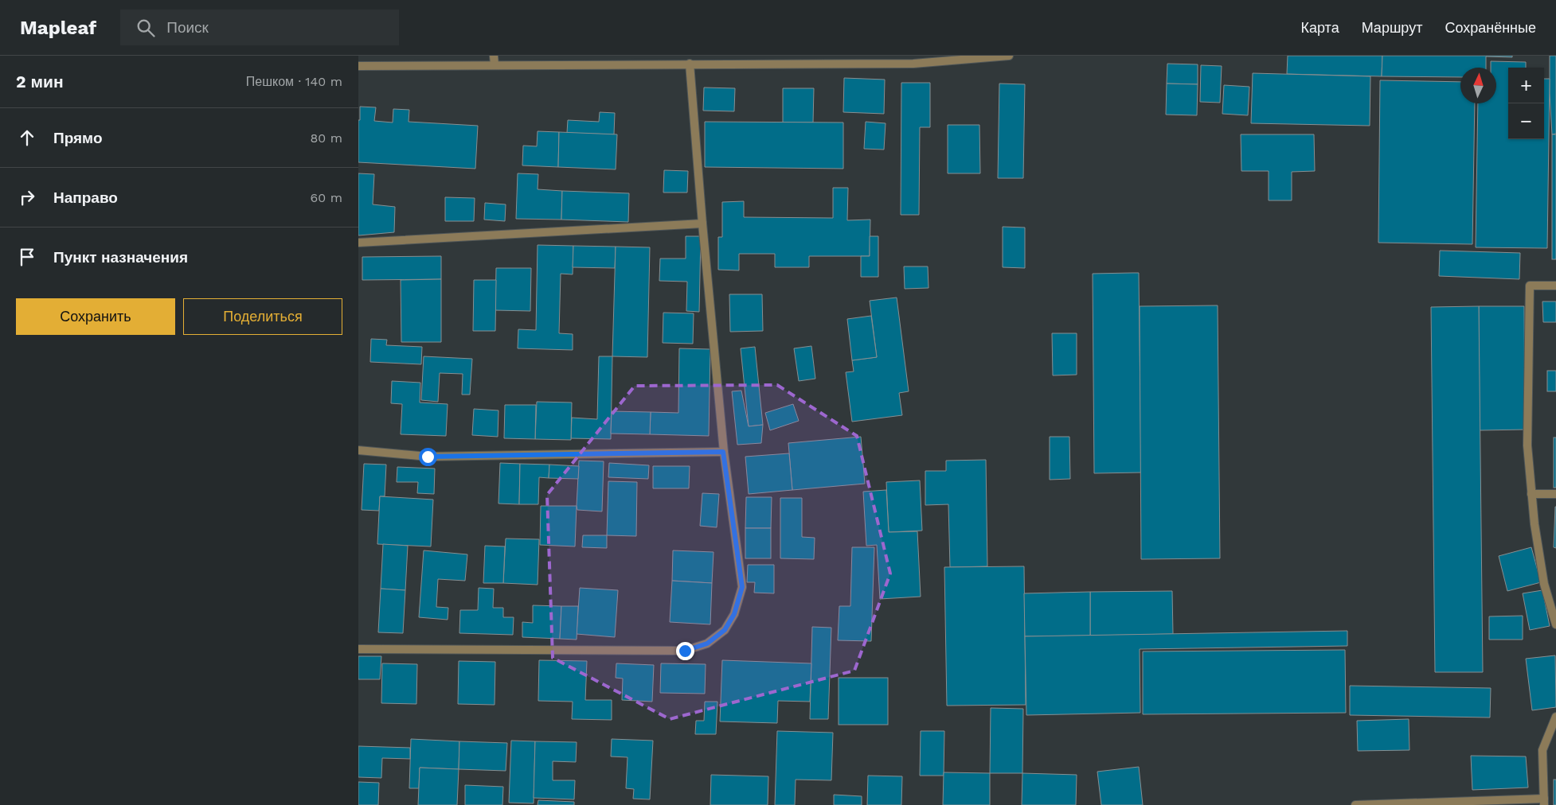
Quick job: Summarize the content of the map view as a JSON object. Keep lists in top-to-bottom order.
{
  "north": "top",
  "page": {
    "header": "Mapleaf",
    "search": "Поиск",
    "nav": ["Карта", "Маршрут", "Сохранённые"],
    "heading": ["2 мин", "Пешком · 140 m"],
    "map_buttons": ["+", "−"],
    "list": [
      ["Прямо", "80 m"],
      ["Направо", "60 m"],
      "Пункт назначения"
    ],
    "buttons": ["Сохранить", "Поделиться"]
  }
}
